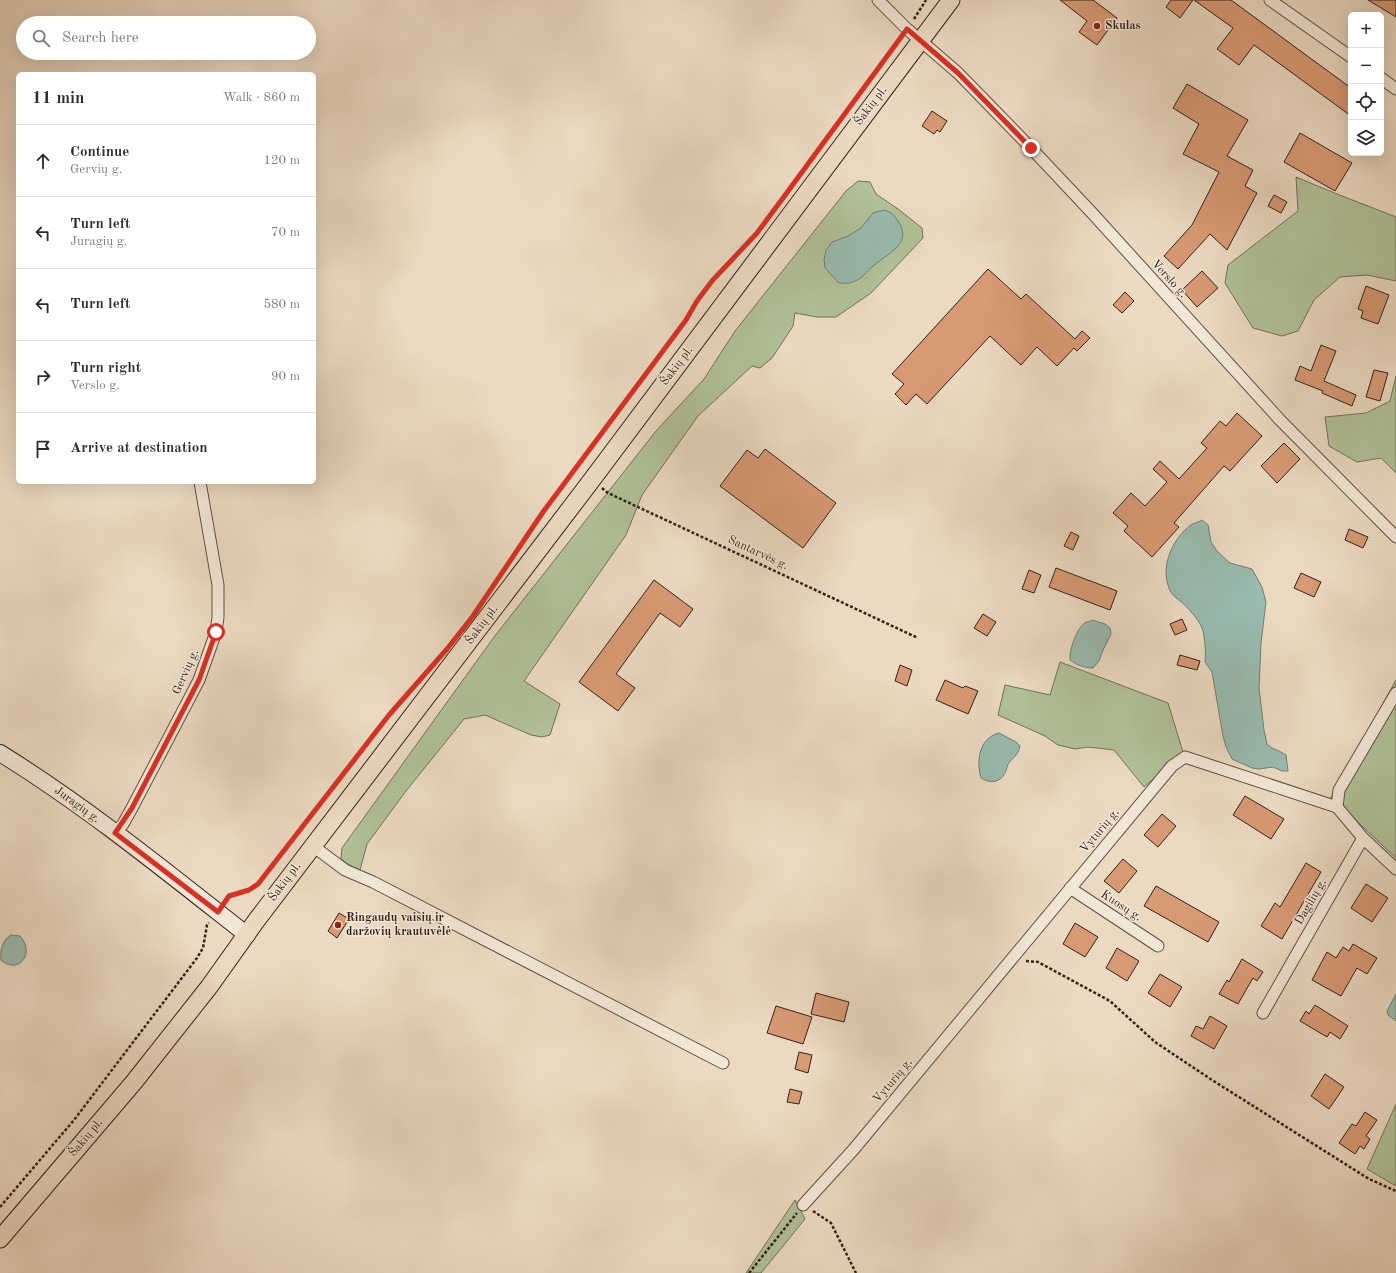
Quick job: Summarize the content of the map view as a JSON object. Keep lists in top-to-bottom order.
{
  "streets": {
    "main road": ["Šakių pl.", "Juragių g."],
    "street": [
      "Verslo g.",
      "Gervių g.",
      "Vyturių g.",
      "Dagilių g.",
      "Kuosų g."
    ],
    "path": ["Santarvės g."]
  },
  "crossings": [
    ["Šakių pl.", "Verslo g."],
    ["Šakių pl.", "Santarvės g."],
    ["Šakių pl.", "Juragių g."],
    ["Gervių g.", "Juragių g."],
    ["Vyturių g.", "Kuosų g."]
  ],
  "places": ["Skulas", "Ringaudų vaisių ir daržovių krautuvėlė"],
  "page": {
    "map_buttons": ["+", "−"],
    "search": "Search here",
    "heading": ["11 min", "Walk · 860 m"],
    "list": [
      ["Continue", "Gervių g.", "120 m"],
      ["Turn left", "Juragių g.", "70 m"],
      ["Turn left", "580 m"],
      ["Turn right", "Verslo g.", "90 m"],
      "Arrive at destination"
    ]
  }
}
